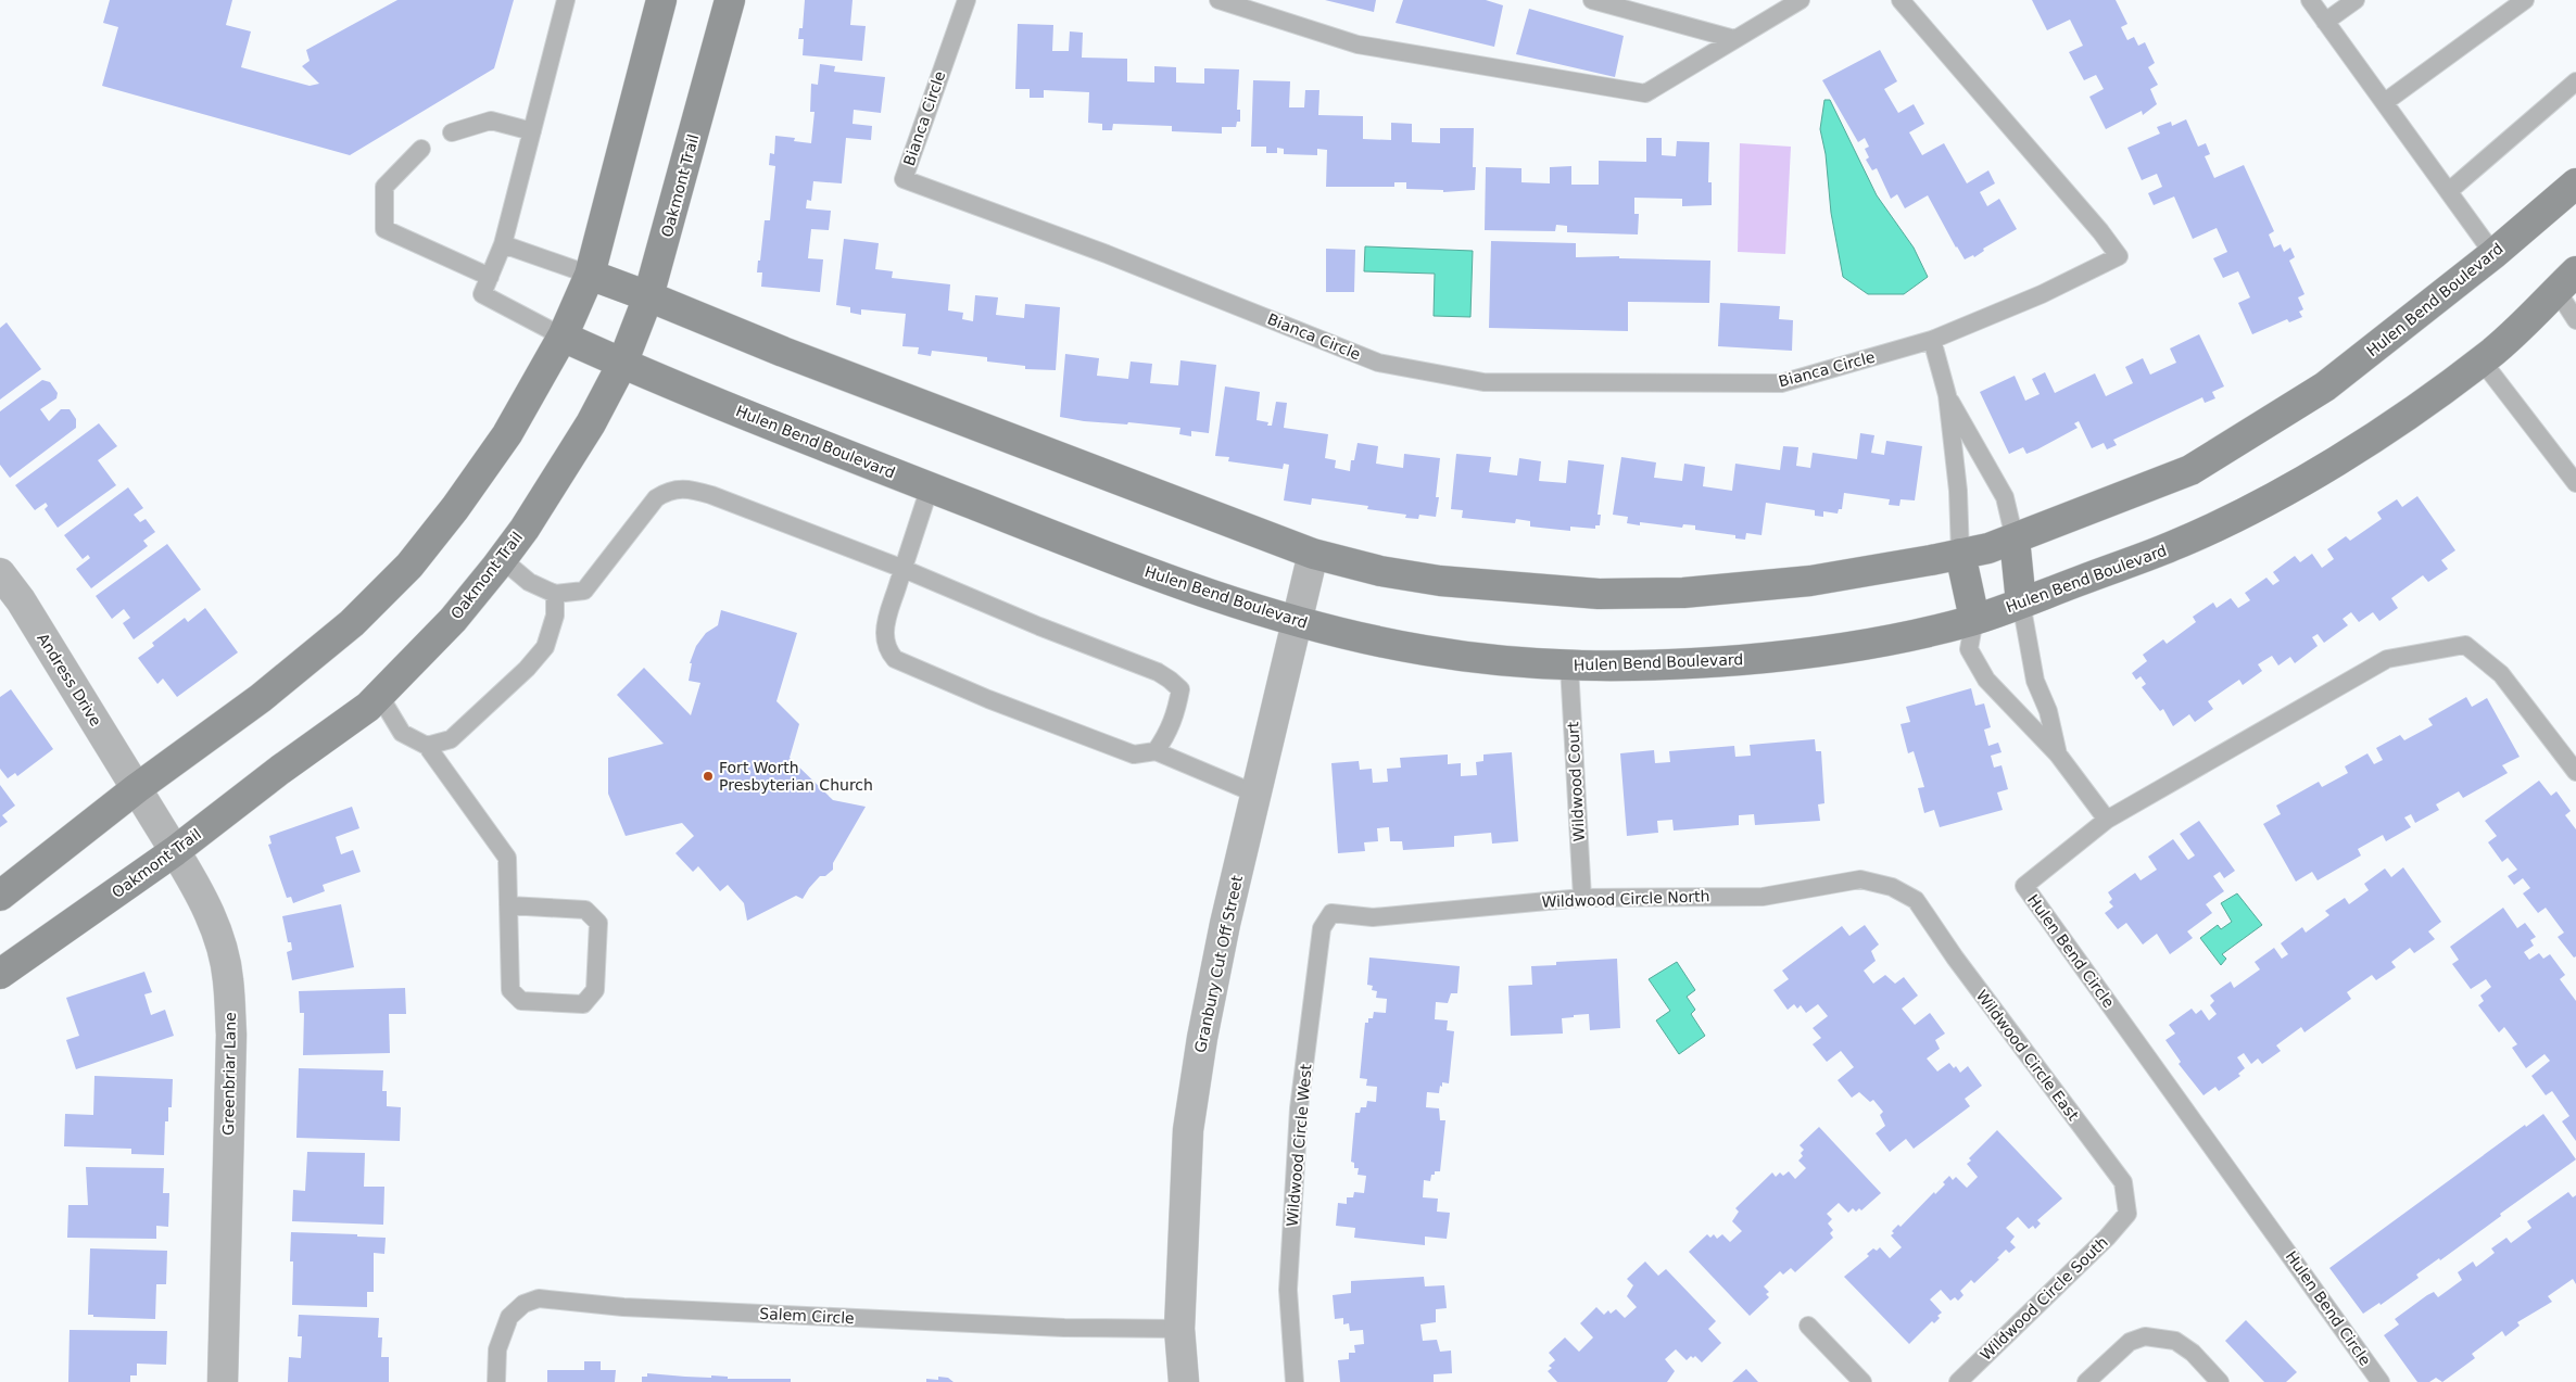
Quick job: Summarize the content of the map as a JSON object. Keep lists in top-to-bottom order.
{
  "streets": {
    "street": [
      "Oakmont Trail",
      "Hulen Bend Boulevard",
      "Andress Drive",
      "Granbury Cut Off Street",
      "Greenbriar Lane"
    ],
    "lane": [
      "Bianca Circle",
      "Wildwood Court",
      "Wildwood Circle North",
      "Hulen Bend Circle",
      "Wildwood Circle East",
      "Wildwood Circle West",
      "Wildwood Circle South",
      "Salem Circle"
    ]
  },
  "crossings": [
    ["Oakmont Trail", "Hulen Bend Boulevard"],
    ["Oakmont Trail", "Greenbriar Lane"],
    ["Hulen Bend Boulevard", "Wildwood Court"],
    ["Hulen Bend Boulevard", "Granbury Cut Off Street"],
    ["Andress Drive", "Greenbriar Lane"],
    ["Wildwood Court", "Wildwood Circle North"],
    ["Wildwood Circle North", "Wildwood Circle East"],
    ["Wildwood Circle North", "Wildwood Circle West"],
    ["Granbury Cut Off Street", "Salem Circle"],
    ["Wildwood Circle East", "Wildwood Circle South"]
  ],
  "places": ["Fort Worth Presbyterian Church"]
}
